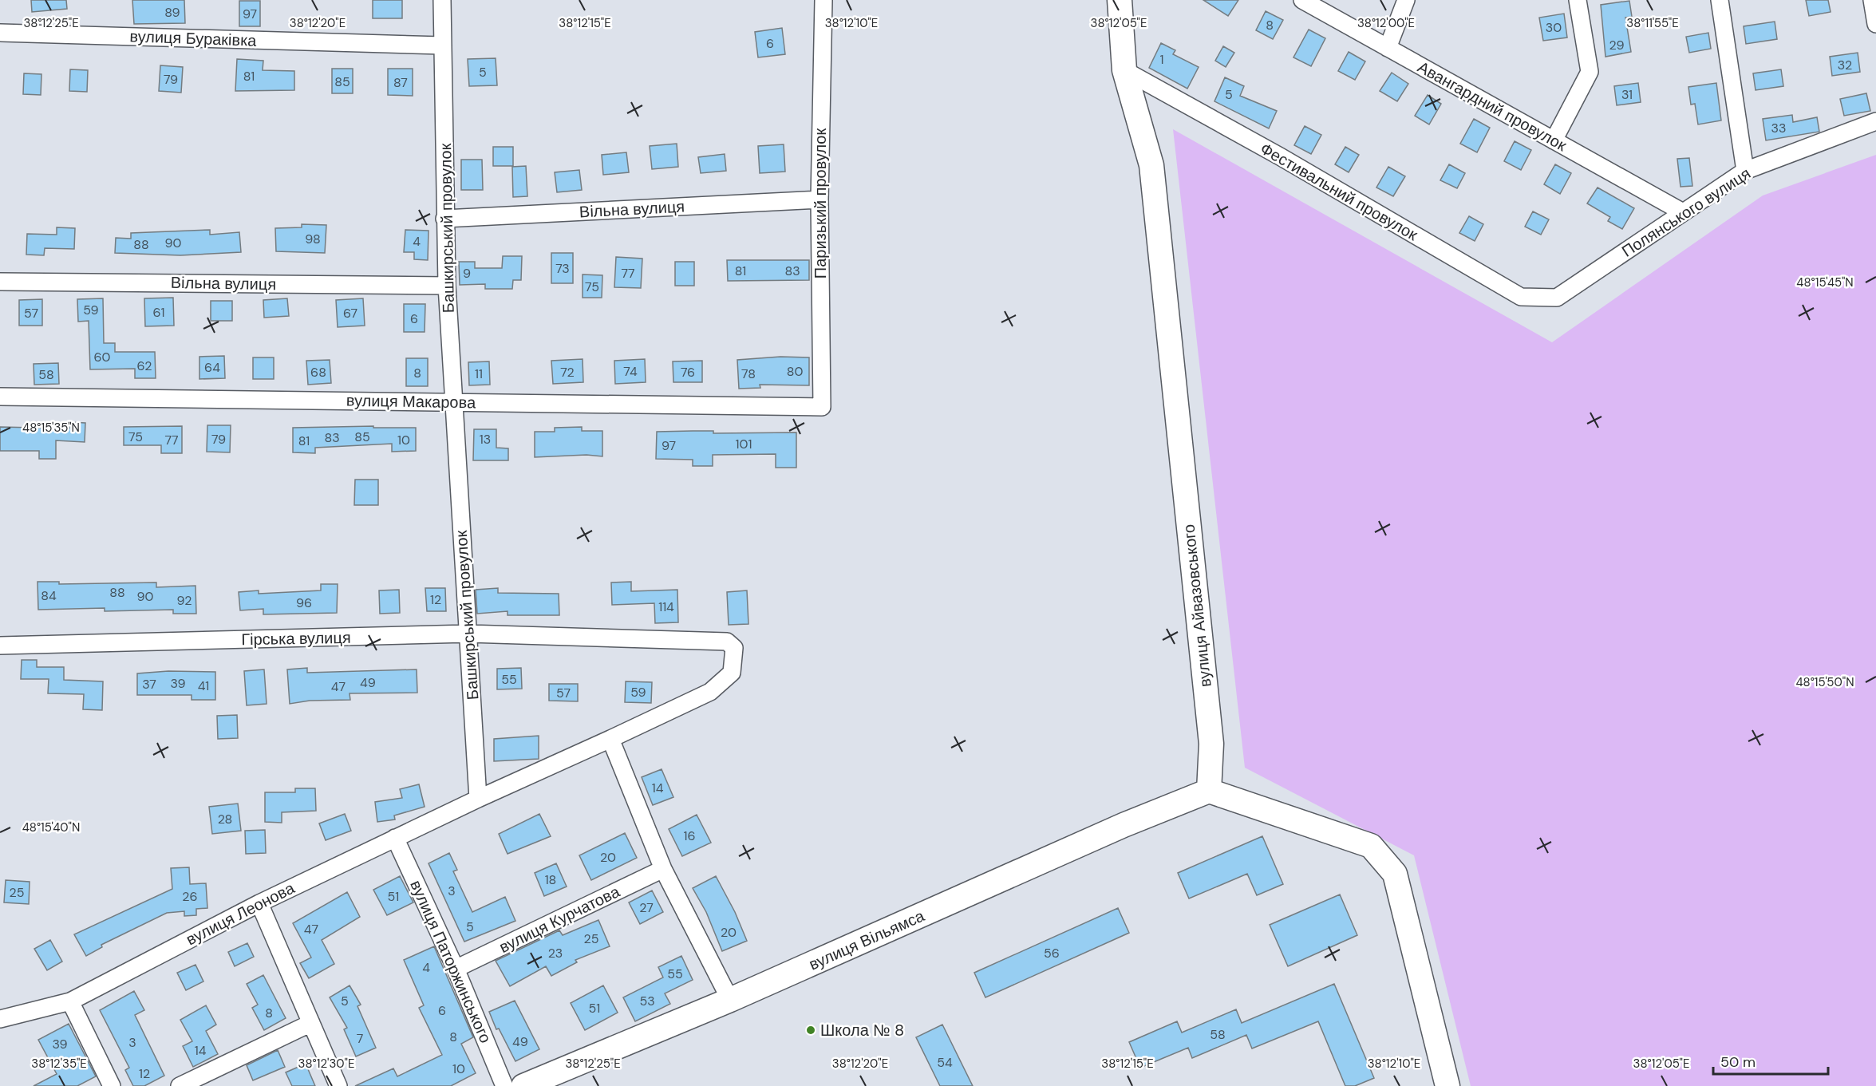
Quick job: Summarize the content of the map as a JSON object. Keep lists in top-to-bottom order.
{
  "streets": {
    "street": [
      "вулиця Бураківка",
      "Авангардний провулок",
      "Фестивальний провулок",
      "Паризький провулок",
      "Вільна вулиця",
      "Полянського вулиця",
      "Башкирський провулок",
      "вулиця Макарова",
      "вулиця Айвазовського",
      "Гірська вулиця",
      "вулиця Леонова",
      "вулиця Курчатова",
      "вулиця Вільямса",
      "вулиця Паторжинського"
    ]
  },
  "crossings": [
    ["вулиця Бураківка", "Башкирський провулок"],
    ["Авангардний провулок", "Полянського вулиця"],
    ["Фестивальний провулок", "Полянського вулиця"],
    ["Фестивальний провулок", "вулиця Айвазовського"],
    ["Паризький провулок", "Вільна вулиця"],
    ["Паризький провулок", "вулиця Макарова"],
    ["Вільна вулиця", "Башкирський провулок"],
    ["Башкирський провулок", "вулиця Макарова"],
    ["Башкирський провулок", "Гірська вулиця"],
    ["Башкирський провулок", "вулиця Леонова"],
    ["вулиця Айвазовського", "вулиця Вільямса"],
    ["вулиця Леонова", "вулиця Паторжинського"],
    ["вулиця Курчатова", "вулиця Паторжинського"]
  ],
  "places": ["Школа № 8"],
  "house_numbers": [
    "89",
    "97",
    "8",
    "30",
    "6",
    "29",
    "1",
    "32",
    "5",
    "81",
    "79",
    "85",
    "87",
    "5",
    "31",
    "33",
    "98",
    "4",
    "90",
    "88",
    "73",
    "81",
    "83",
    "9",
    "77",
    "75",
    "59",
    "61",
    "57",
    "67",
    "6",
    "60",
    "62",
    "64",
    "74",
    "80",
    "68",
    "72",
    "76",
    "8",
    "11",
    "78",
    "58",
    "75",
    "85",
    "83",
    "79",
    "13",
    "77",
    "10",
    "81",
    "101",
    "97",
    "88",
    "84",
    "90",
    "12",
    "92",
    "96",
    "114",
    "55",
    "49",
    "39",
    "37",
    "41",
    "47",
    "59",
    "57",
    "14",
    "28",
    "16",
    "20",
    "18",
    "3",
    "25",
    "26",
    "51",
    "27",
    "5",
    "47",
    "20",
    "25",
    "23",
    "56",
    "4",
    "55",
    "5",
    "53",
    "51",
    "6",
    "8",
    "58",
    "8",
    "7",
    "49",
    "3",
    "39",
    "14",
    "54",
    "10",
    "12"
  ],
  "scale_bar": "50 m",
  "coordinates": [
    "38°12'25\"E",
    "38°12'20\"E",
    "38°12'15\"E",
    "38°12'10\"E",
    "38°12'05\"E",
    "38°12'00\"E",
    "38°11'55\"E",
    "48°15'45\"N",
    "48°15'35\"N",
    "48°15'50\"N",
    "48°15'40\"N",
    "38°12'35\"E",
    "38°12'30\"E"
  ]
}
